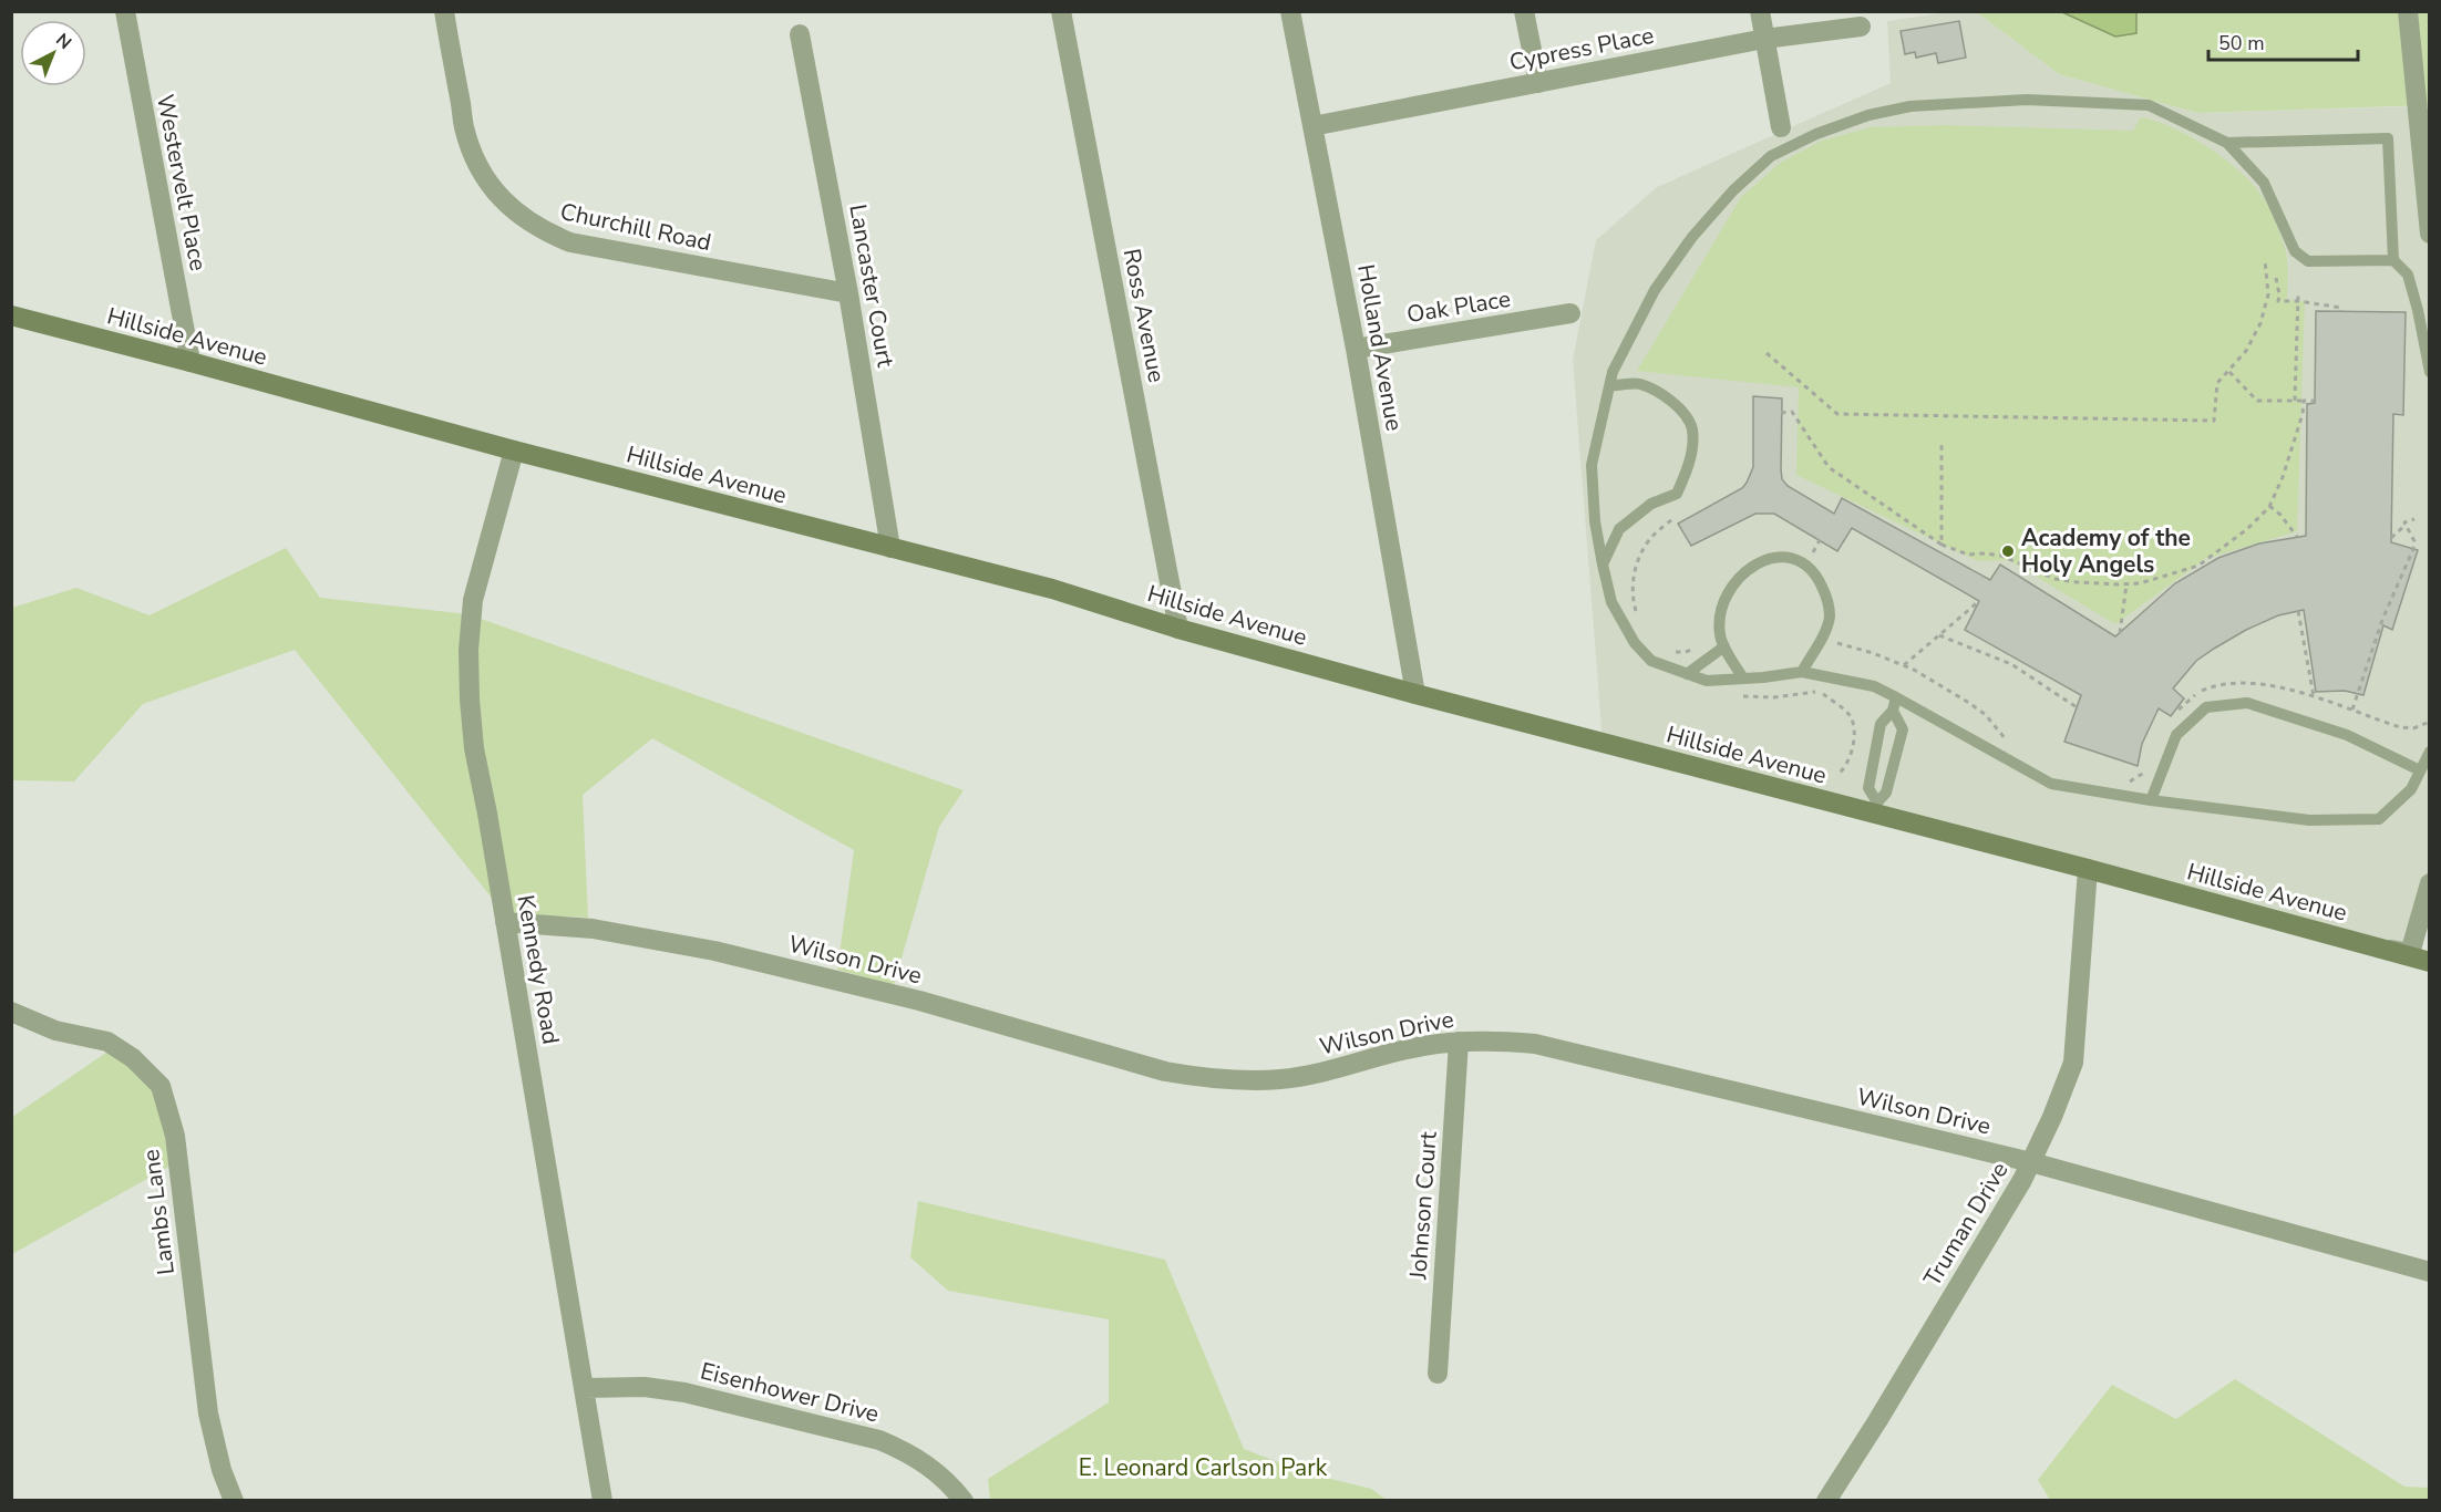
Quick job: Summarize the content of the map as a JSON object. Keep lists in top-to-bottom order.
{
  "streets": {
    "main road": ["Hillside Avenue"],
    "street": [
      "Cypress Place",
      "Westervelt Place",
      "Churchill Road",
      "Lancaster Court",
      "Oak Place",
      "Ross Avenue",
      "Holland Avenue",
      "Wilson Drive",
      "Kennedy Road",
      "Johnson Court",
      "Lambs Lane",
      "Truman Drive",
      "Eisenhower Drive"
    ]
  },
  "crossings": [
    ["Cypress Place", "Holland Avenue"],
    ["Westervelt Place", "Hillside Avenue"],
    ["Churchill Road", "Lancaster Court"],
    ["Lancaster Court", "Hillside Avenue"],
    ["Oak Place", "Holland Avenue"],
    ["Ross Avenue", "Hillside Avenue"],
    ["Hillside Avenue", "Holland Avenue"],
    ["Hillside Avenue", "Kennedy Road"],
    ["Hillside Avenue", "Truman Drive"],
    ["Wilson Drive", "Kennedy Road"],
    ["Wilson Drive", "Johnson Court"],
    ["Wilson Drive", "Truman Drive"],
    ["Kennedy Road", "Eisenhower Drive"]
  ],
  "parks": ["E. Leonard Carlson Park"],
  "places": ["Academy of the Holy Angels"],
  "scale_bar": "50 m",
  "north": "top right"
}
